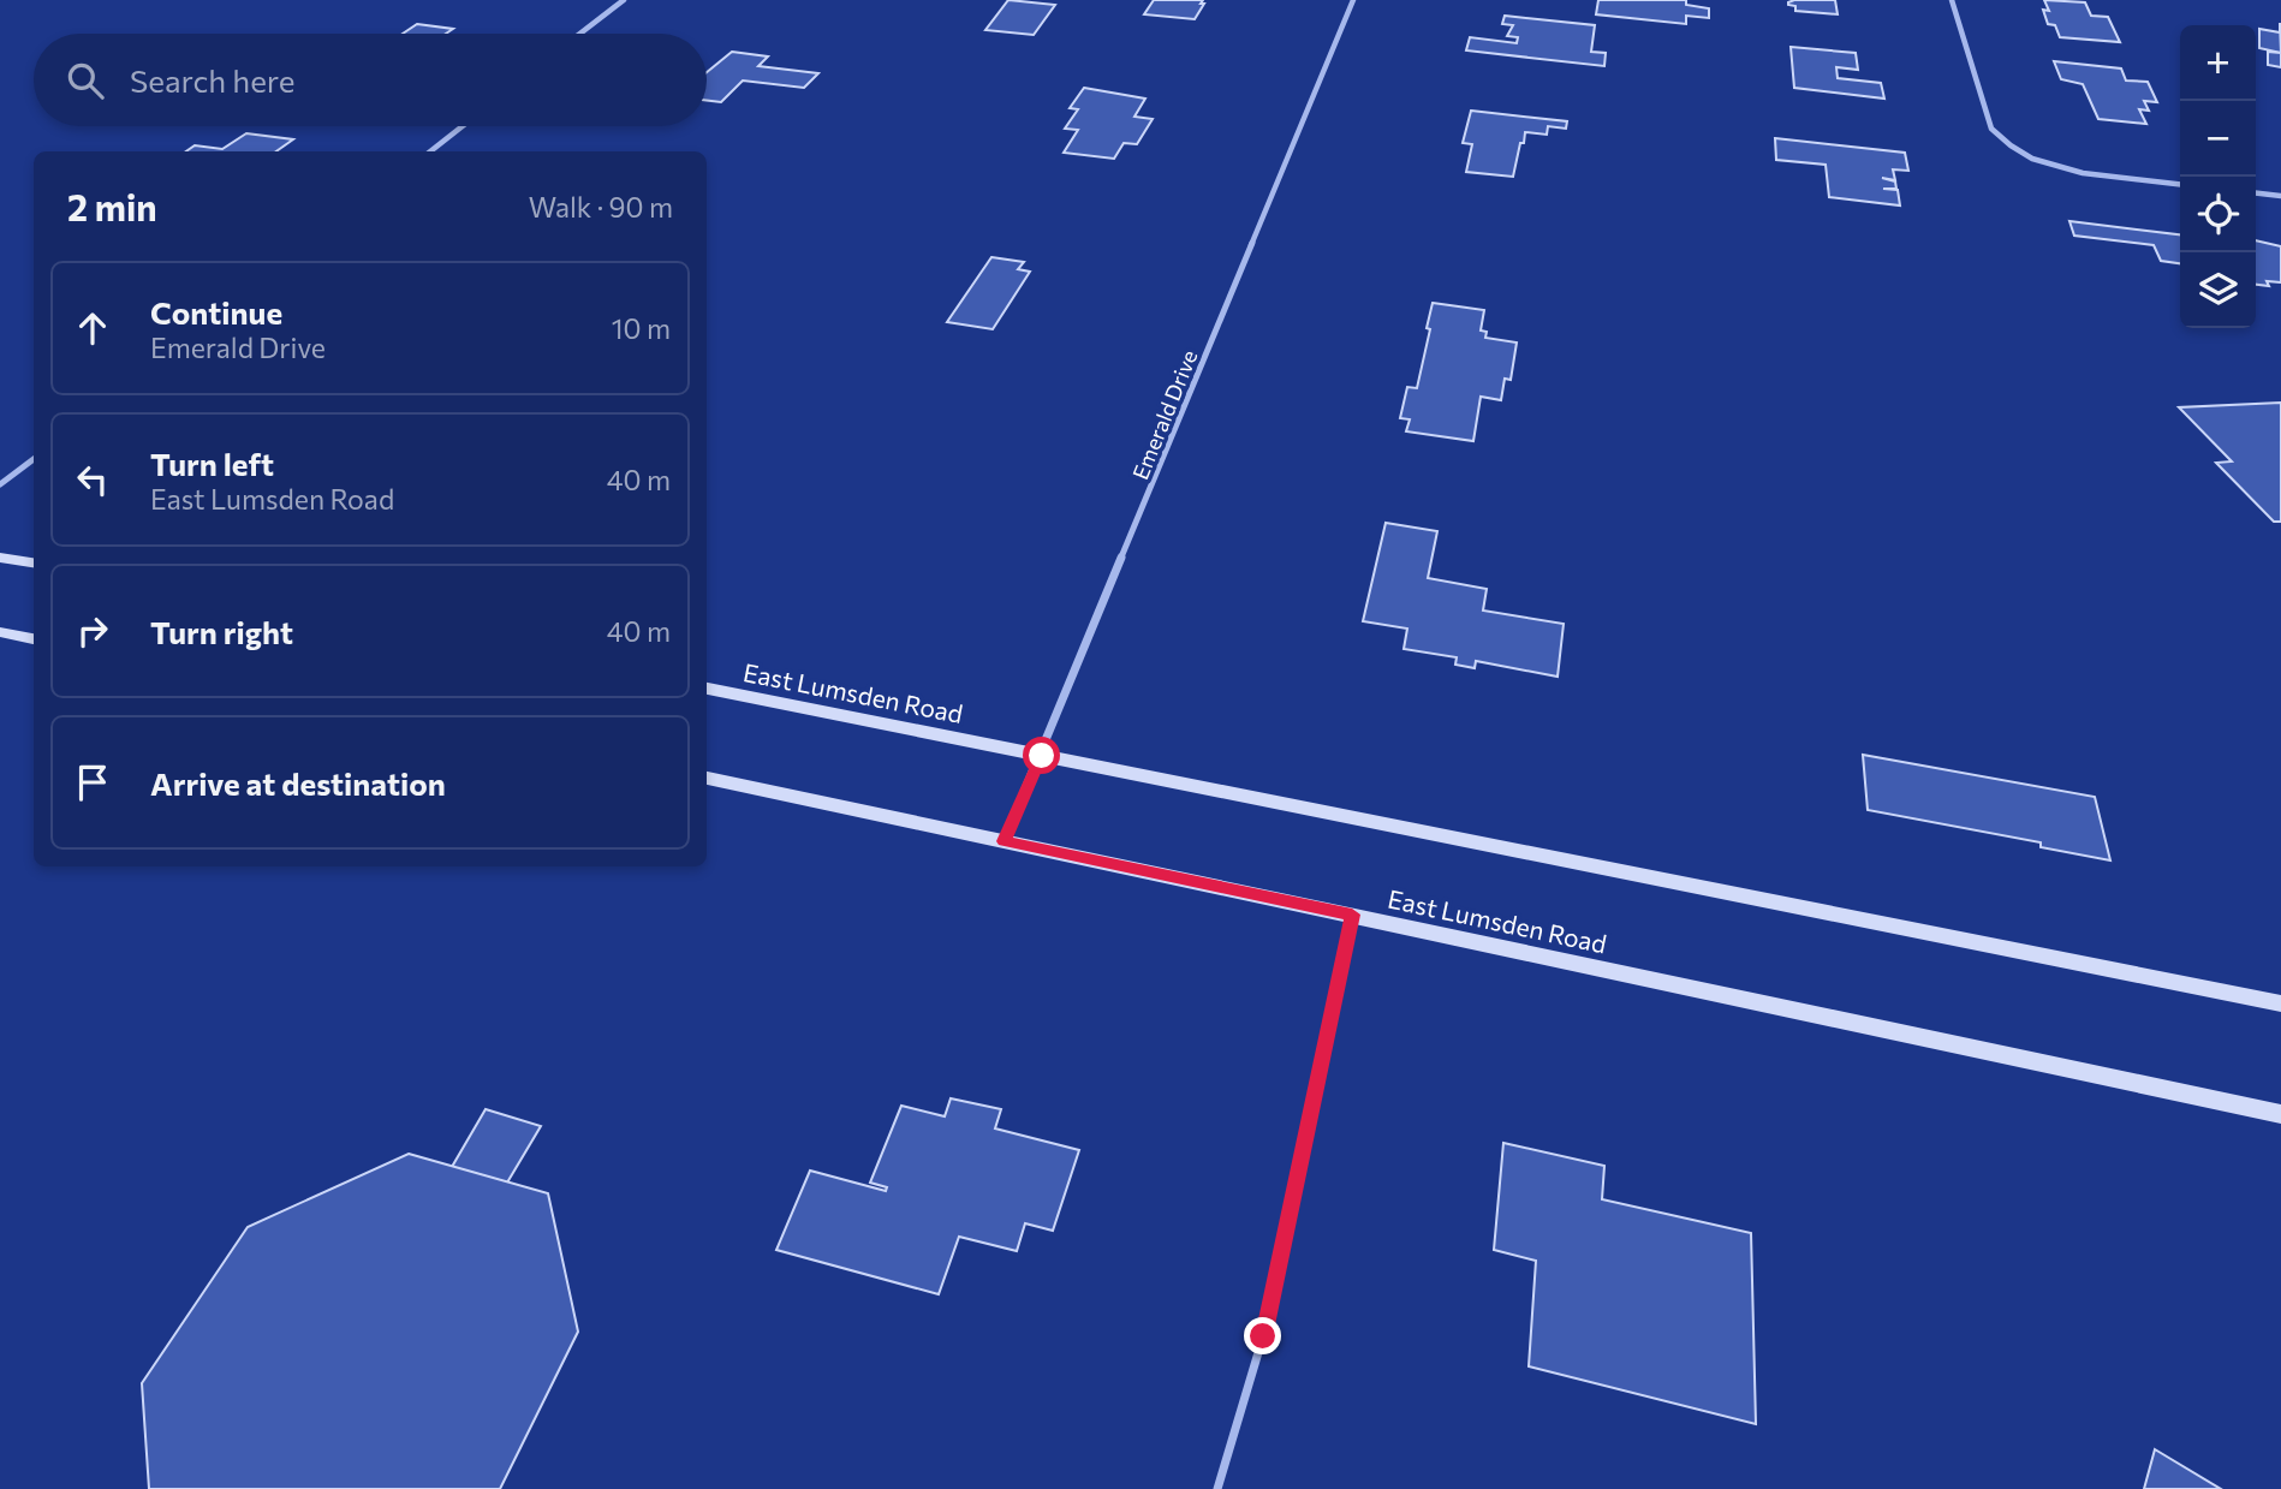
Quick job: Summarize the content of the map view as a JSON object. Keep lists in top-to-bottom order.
{
  "streets": {
    "main road": ["East Lumsden Road"],
    "street": ["Emerald Drive"]
  },
  "crossings": [
    ["Emerald Drive", "East Lumsden Road"]
  ],
  "page": {
    "map_buttons": ["+", "−"],
    "search": "Search here",
    "heading": ["2 min", "Walk · 90 m"],
    "list": [
      ["Continue", "Emerald Drive", "10 m"],
      ["Turn left", "East Lumsden Road", "40 m"],
      ["Turn right", "40 m"],
      "Arrive at destination"
    ]
  }
}
